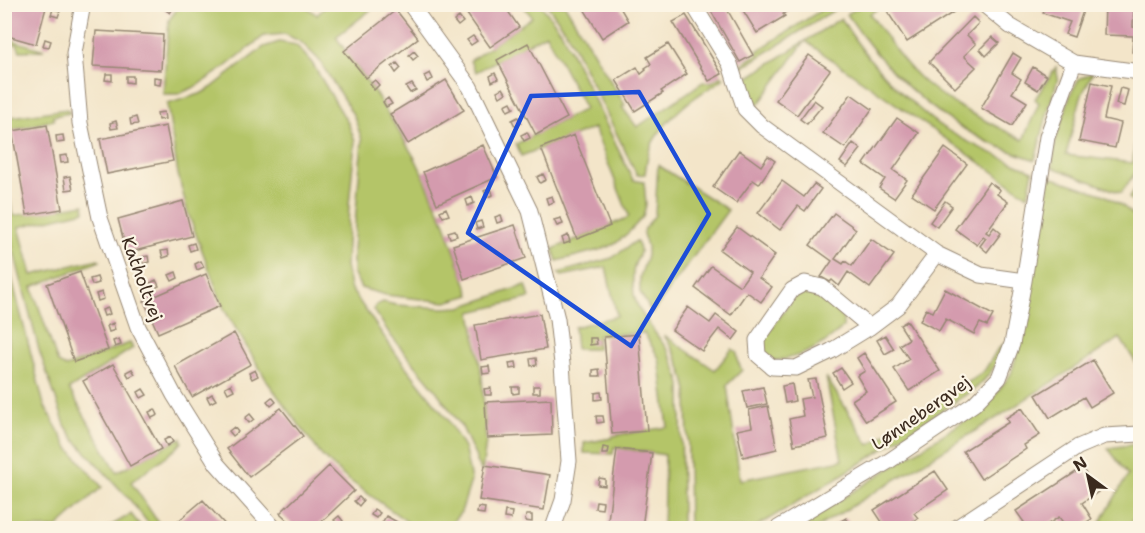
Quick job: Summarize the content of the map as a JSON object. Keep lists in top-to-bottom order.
{
  "streets": {
    "street": ["Katholtvej", "Lønnebergvej"]
  },
  "north": "top left"
}
